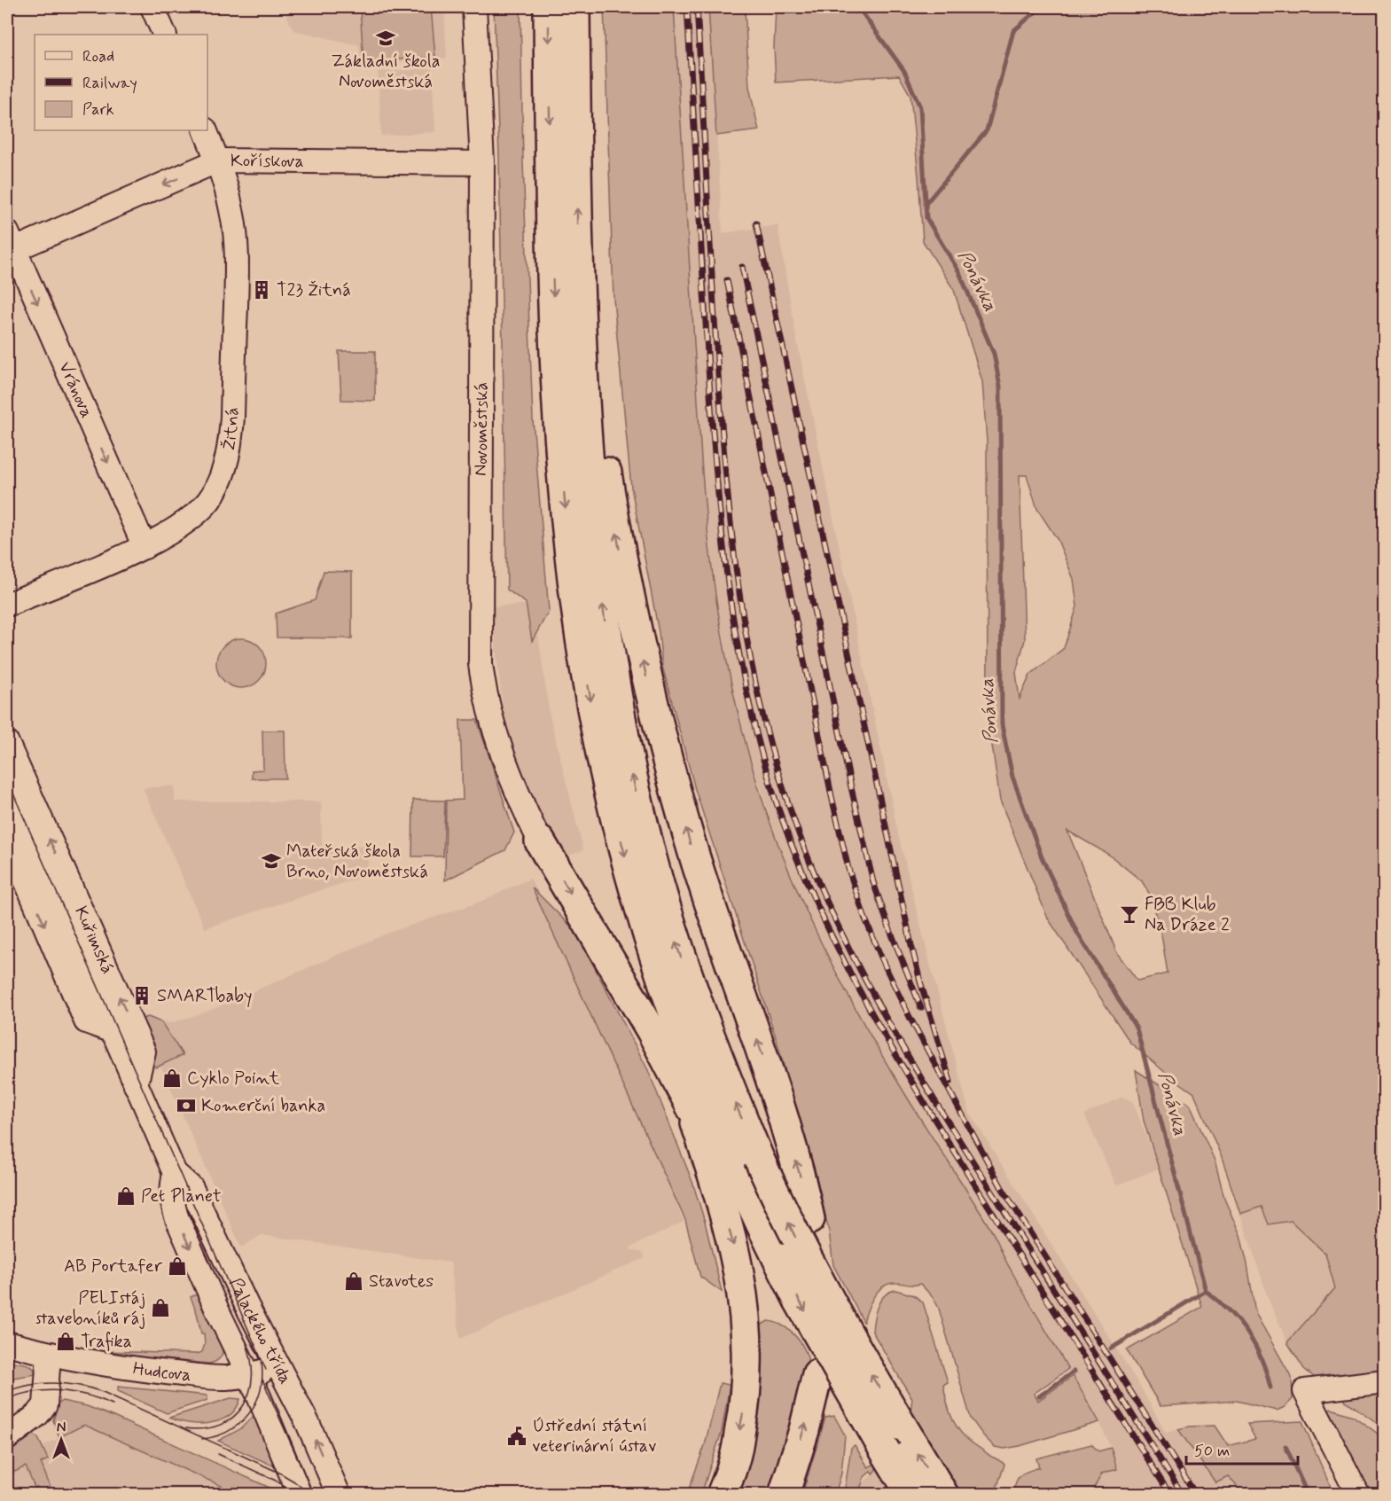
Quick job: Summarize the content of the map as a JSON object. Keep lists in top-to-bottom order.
{
  "streets": {
    "street": [
      "Kořískova",
      "Vránova",
      "Žitná",
      "Novoměstská",
      "Kuřimská",
      "Palackého třída",
      "Hudcova"
    ]
  },
  "crossings": [
    ["Kořískova", "Vránova"],
    ["Kořískova", "Žitná"],
    ["Kořískova", "Novoměstská"],
    ["Vránova", "Žitná"],
    ["Kuřimská", "Palackého třída"],
    ["Palackého třída", "Hudcova"]
  ],
  "one_way": ["Kořískova", "Vránova"],
  "water": ["Ponávka"],
  "places": {
    "school or university": ["Základní škola Novoměstská", "Mateřská škola Brno, Novoměstská"],
    "building": ["T23 Žitná", "SMARTbaby"],
    "bar": ["FBB Klub Na Dráze 2"],
    "shop": [
      "Cyklo Point",
      "Pet Planet",
      "AB Portafer",
      "Stavotes",
      "PELIstáj stavebníků ráj",
      "Trafika"
    ],
    "bank": ["Komerční banka"],
    "public building": ["Ústřední státní veterinární ústav"]
  },
  "legend": ["Road", "Railway", "Park"],
  "scale_bar": "50 m",
  "north": "top"
}
